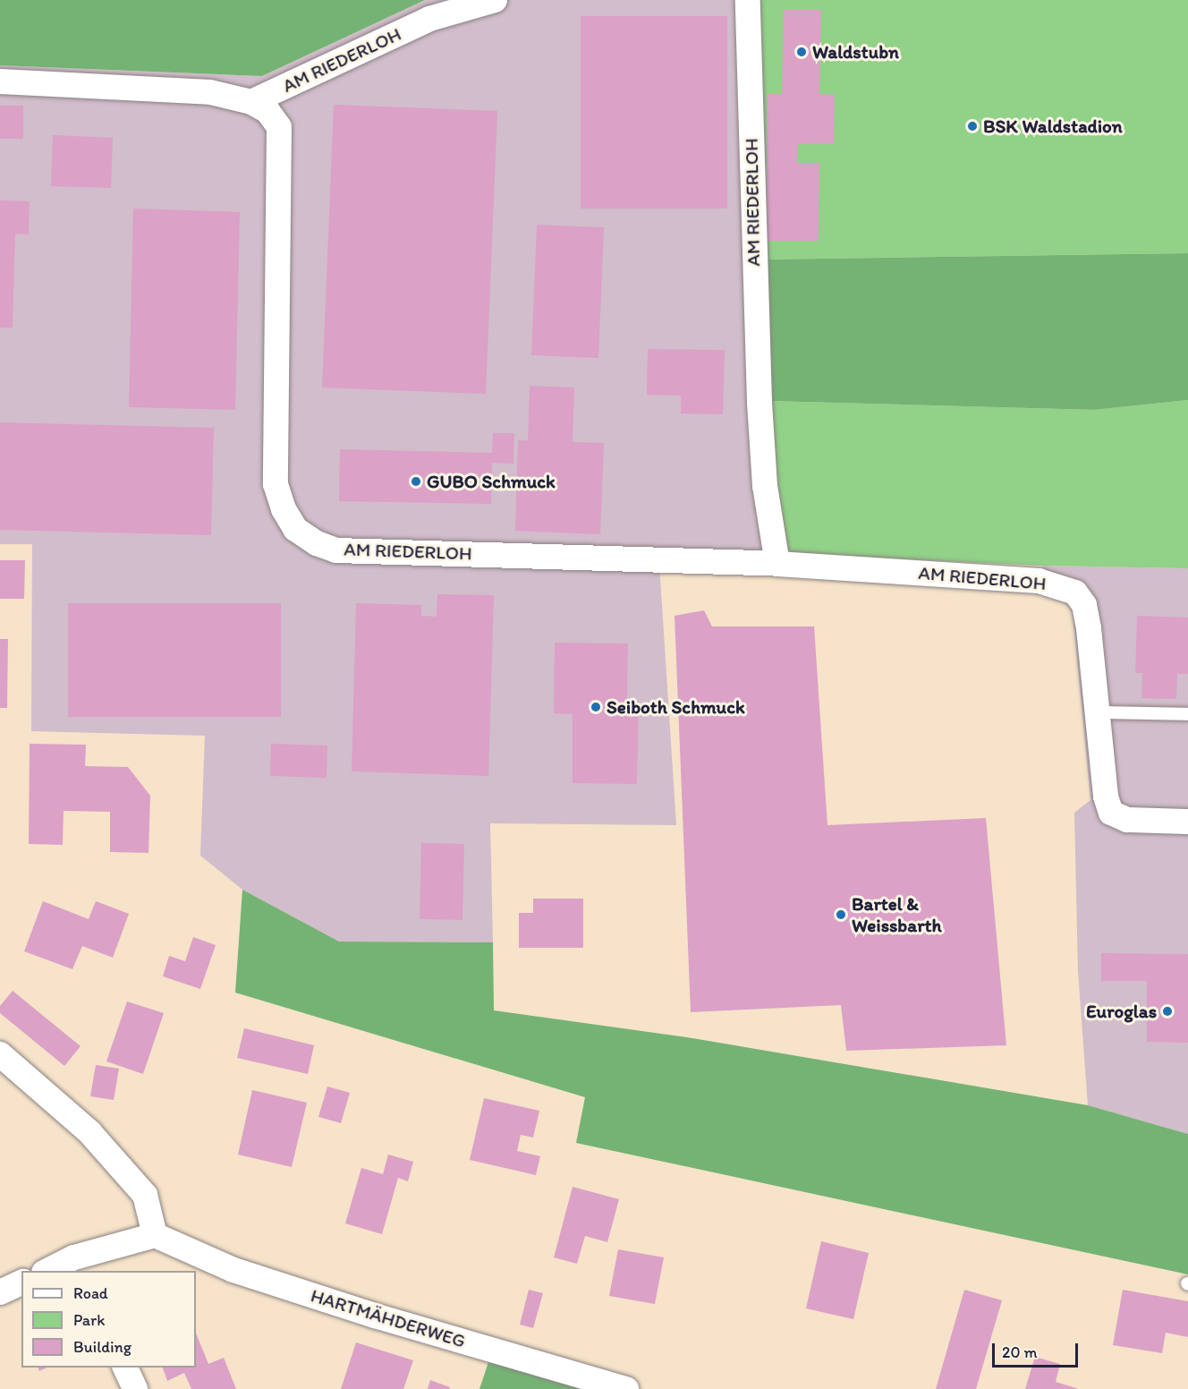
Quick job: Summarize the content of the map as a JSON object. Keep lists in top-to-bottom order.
{
  "streets": {
    "street": ["AM RIEDERLOH", "HARTMÄHDERWEG"]
  },
  "places": [
    "Waldstubn",
    "BSK Waldstadion",
    "GUBO Schmuck",
    "Seiboth Schmuck",
    "Bartel & Weissbarth",
    "Euroglas"
  ],
  "legend": ["Road", "Park", "Building"],
  "scale_bar": "20 m"
}
